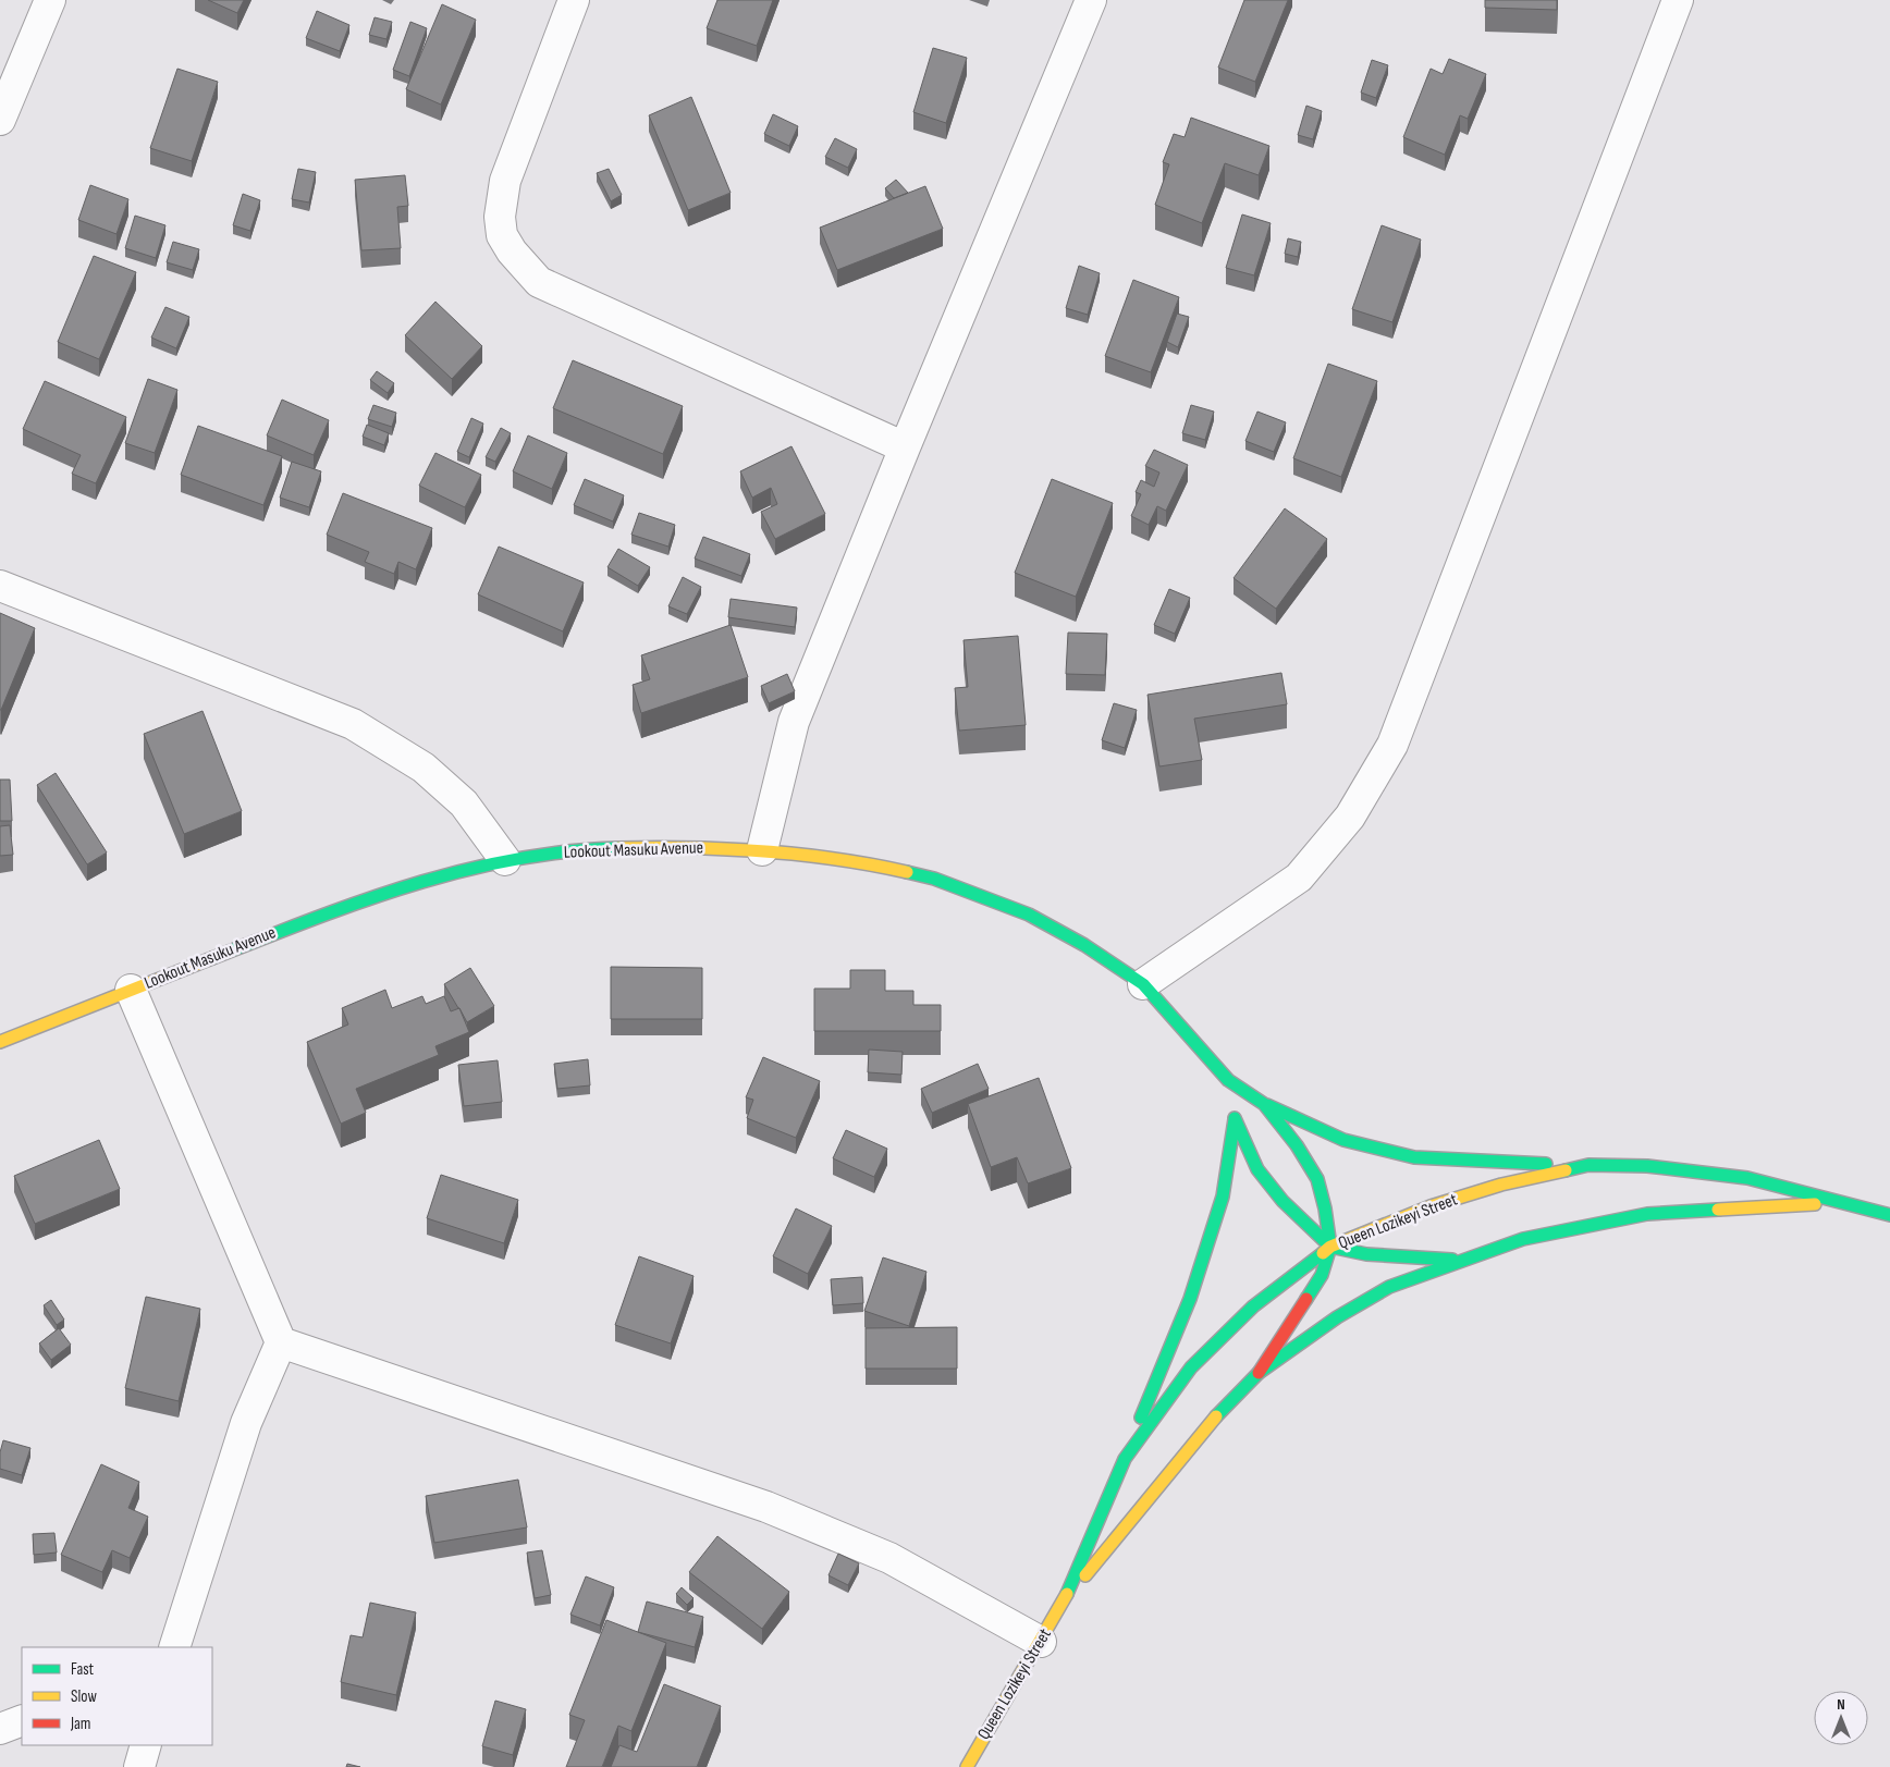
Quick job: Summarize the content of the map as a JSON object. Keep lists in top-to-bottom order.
{
  "streets": {
    "main road": ["Lookout Masuku Avenue", "Queen Lozikeyi Street"]
  },
  "crossings": [
    ["Lookout Masuku Avenue", "Queen Lozikeyi Street"]
  ],
  "legend": ["Fast", "Slow", "Jam"],
  "north": "top"
}
